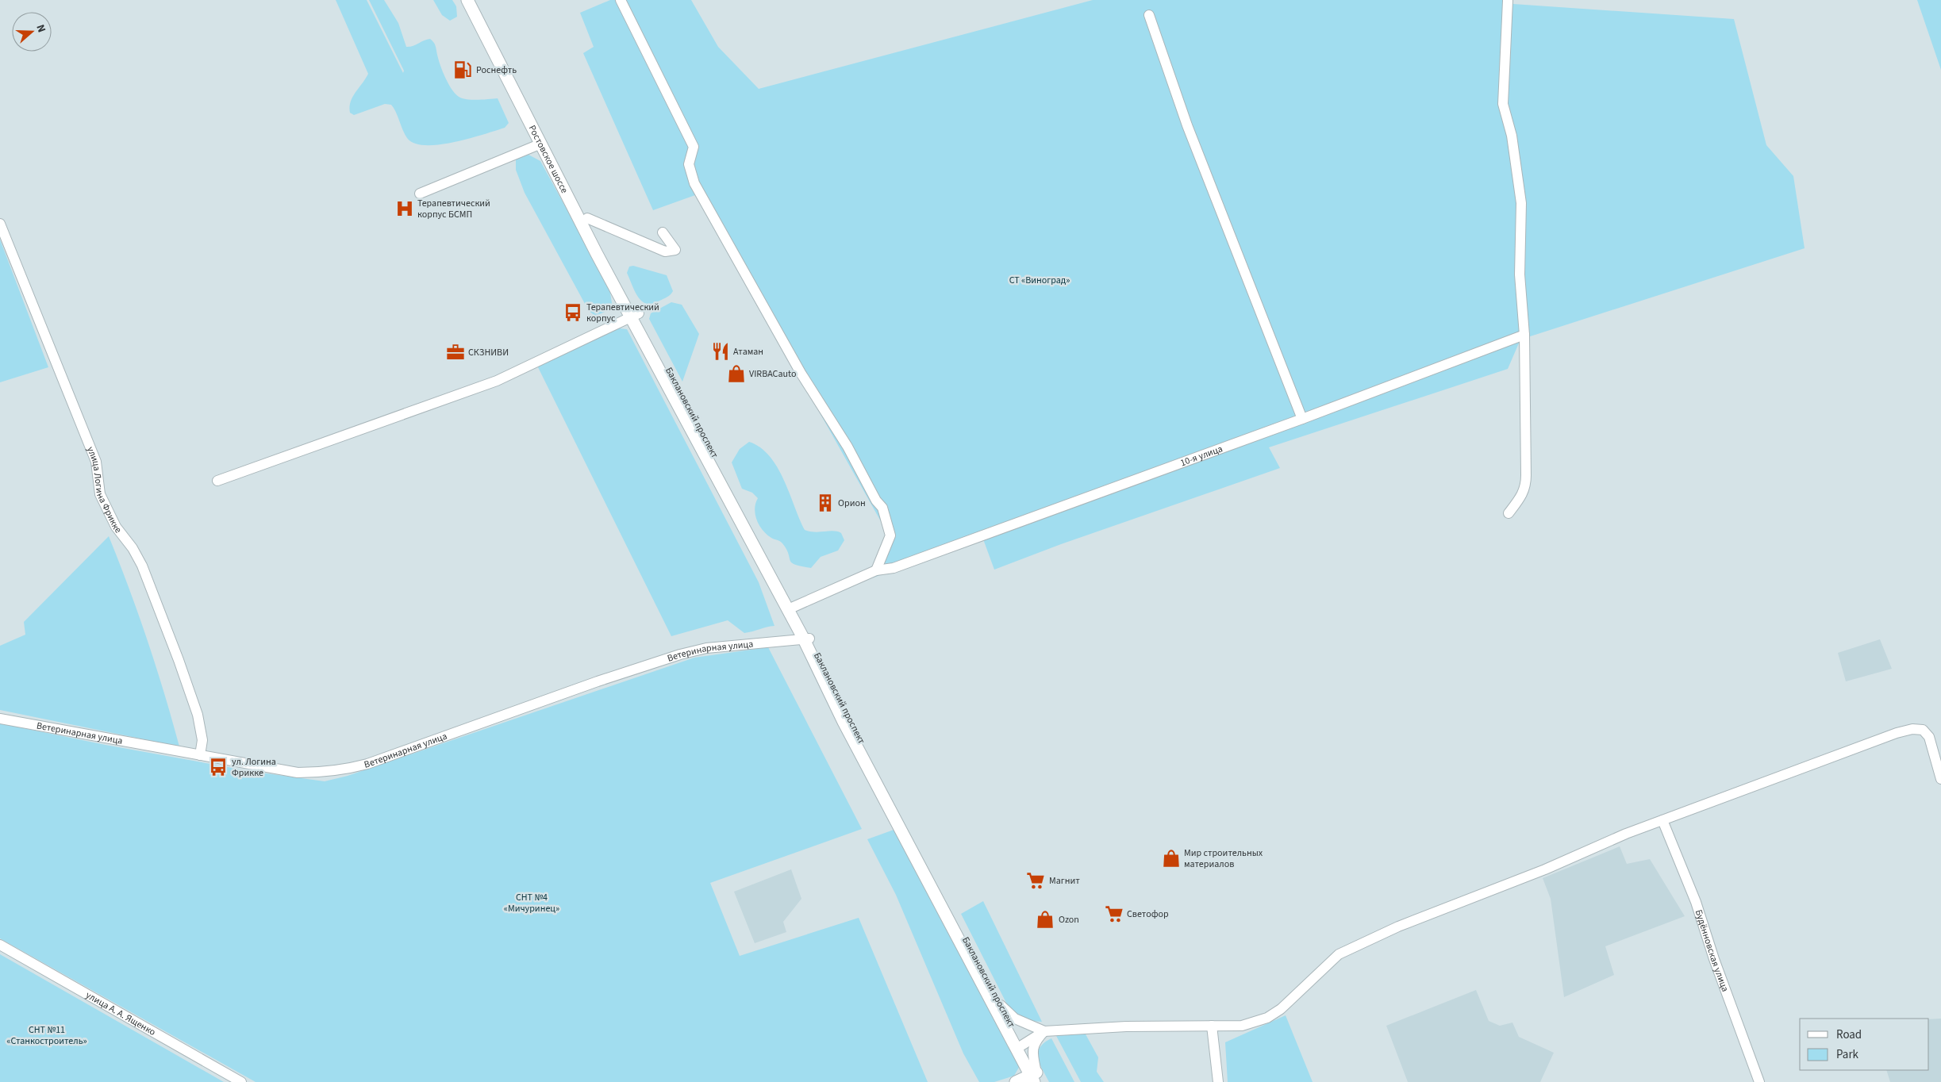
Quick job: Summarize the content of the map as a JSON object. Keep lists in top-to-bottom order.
{
  "streets": {
    "main road": ["Ростовское шоссе", "Баклановский проспект"],
    "street": [
      "10-я улица",
      "улица Логина Фрикке",
      "Ветеринарная улица",
      "Будённовская улица",
      "улица А. А. Ященко"
    ]
  },
  "crossings": [
    ["Ростовское шоссе", "Баклановский проспект"],
    ["Баклановский проспект", "10-я улица"],
    ["Баклановский проспект", "Ветеринарная улица"],
    ["улица Логина Фрикке", "Ветеринарная улица"]
  ],
  "parks": ["СТ «Виноград»", "СНТ №4 «Мичуринец»", "СНТ №11 «Станкостроитель»"],
  "places": {
    "fuel station": ["Роснефть"],
    "hospital": ["Терапевтический корпус БСМП"],
    "bus stop": ["Терапевтический корпус", "ул. Логина Фрикке"],
    "restaurant": ["Атаман"],
    "office": ["СКЗНИВИ"],
    "shop": ["VIRBACauto", "Мир строительных материалов", "Ozon"],
    "building": ["Орион"],
    "supermarket": ["Магнит", "Светофор"]
  },
  "legend": ["Road", "Park"],
  "north": "right"
}
